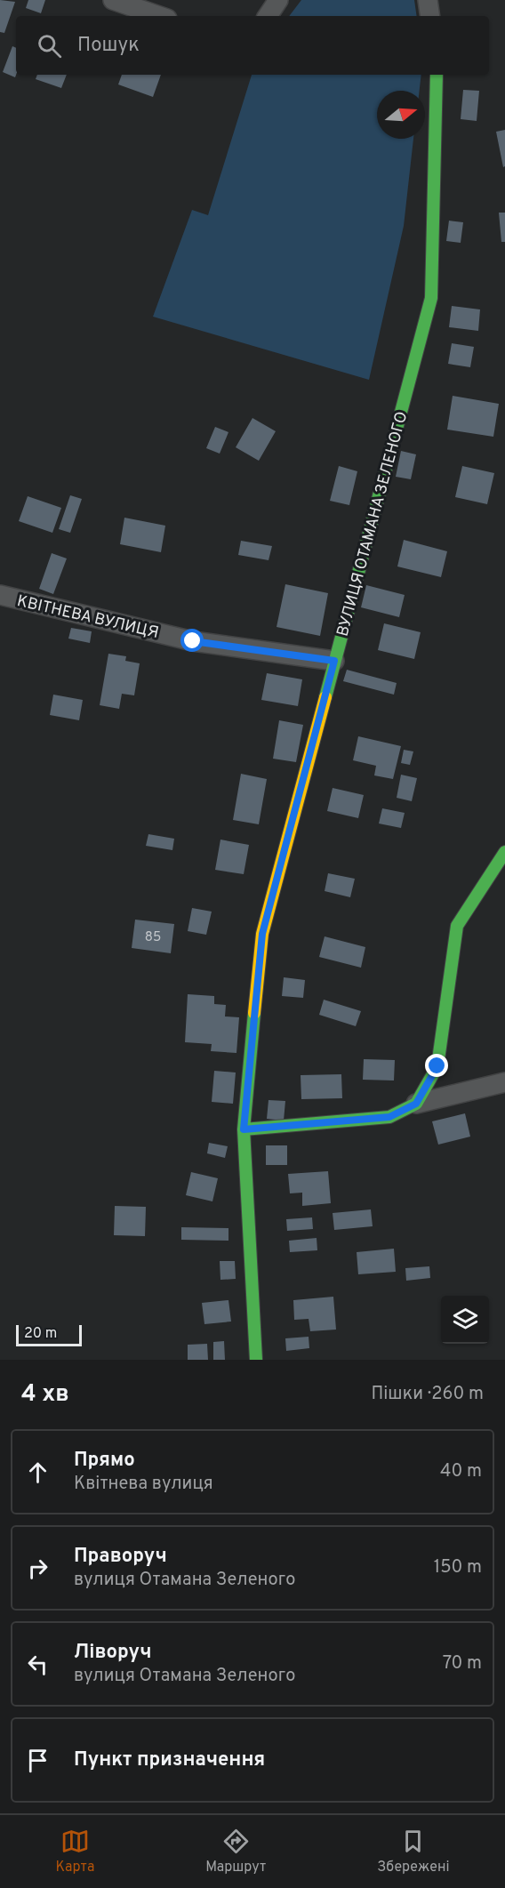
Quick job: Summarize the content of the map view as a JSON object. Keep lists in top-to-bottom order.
{
  "streets": {
    "street": ["ВУЛИЦЯ ОТАМАНА ЗЕЛЕНОГО", "КВІТНЕВА ВУЛИЦЯ"]
  },
  "crossings": [
    ["ВУЛИЦЯ ОТАМАНА ЗЕЛЕНОГО", "КВІТНЕВА ВУЛИЦЯ"]
  ],
  "house_numbers": ["85"],
  "scale_bar": "20 m",
  "north": "right",
  "page": {
    "search": "Пошук",
    "scale": "20 m",
    "heading": ["4 хв", "Пішки · 260 m"],
    "list": [
      ["Прямо", "Квітнева вулиця", "40 m"],
      ["Праворуч", "вулиця Отамана Зеленого", "150 m"],
      ["Ліворуч", "вулиця Отамана Зеленого", "70 m"],
      "Пункт призначення"
    ],
    "nav": ["Карта", "Маршрут", "Збережені"]
  }
}
